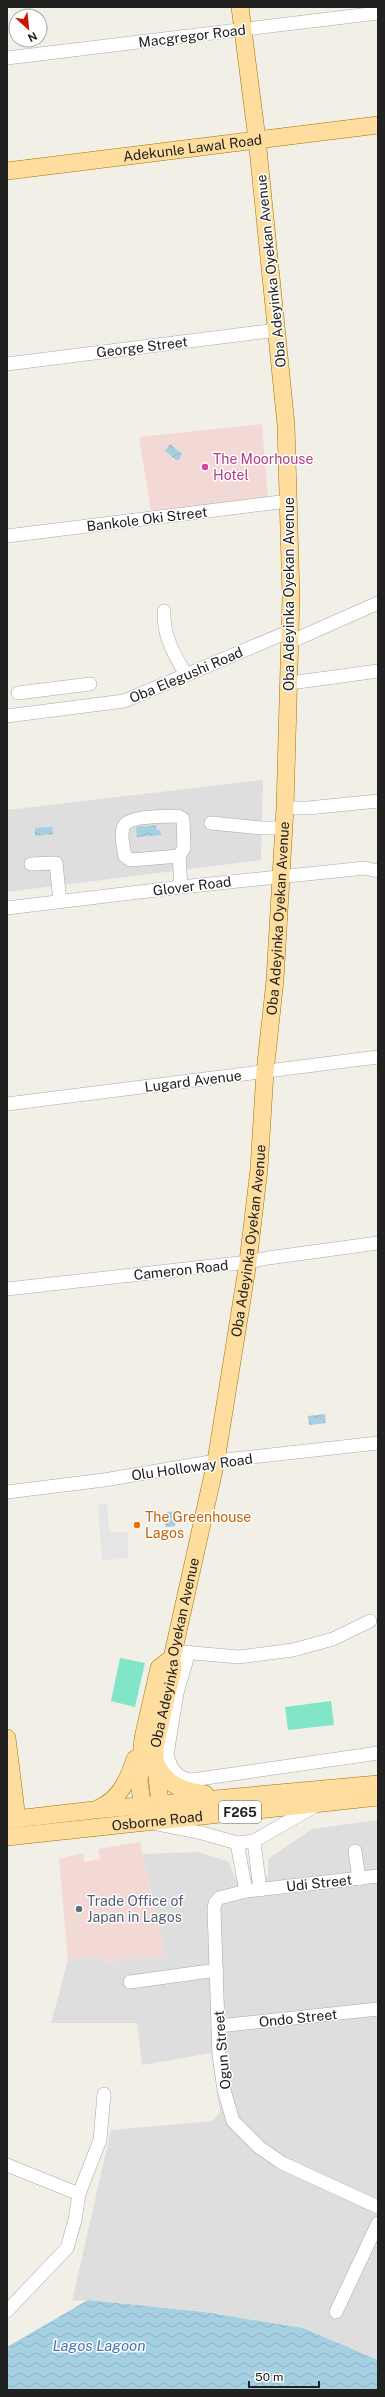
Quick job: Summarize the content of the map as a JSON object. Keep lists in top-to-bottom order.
{
  "streets": {
    "main road": [
      "Adekunle Lawal Road",
      "Oba Adeyinka Oyekan Avenue",
      "F265",
      "Osborne Road"
    ],
    "street": [
      "Macgregor Road",
      "George Street",
      "Bankole Oki Street",
      "Oba Elegushi Road",
      "Glover Road",
      "Lugard Avenue",
      "Cameron Road",
      "Olu Holloway Road",
      "Udi Street",
      "Ondo Street",
      "Ogun Street"
    ]
  },
  "crossings": [
    ["Macgregor Road", "Oba Adeyinka Oyekan Avenue"],
    ["Adekunle Lawal Road", "Oba Adeyinka Oyekan Avenue"],
    ["Oba Adeyinka Oyekan Avenue", "George Street"],
    ["Oba Adeyinka Oyekan Avenue", "Bankole Oki Street"],
    ["Oba Adeyinka Oyekan Avenue", "Oba Elegushi Road"],
    ["Oba Adeyinka Oyekan Avenue", "Glover Road"],
    ["Oba Adeyinka Oyekan Avenue", "Lugard Avenue"],
    ["Oba Adeyinka Oyekan Avenue", "Cameron Road"],
    ["Oba Adeyinka Oyekan Avenue", "Olu Holloway Road"],
    ["Oba Adeyinka Oyekan Avenue", "Osborne Road"],
    ["Udi Street", "Ogun Street"],
    ["Ondo Street", "Ogun Street"]
  ],
  "water": ["Lagos Lagoon"],
  "places": ["The Moorhouse Hotel", "The Greenhouse Lagos", "Trade Office of Japan in Lagos"],
  "scale_bar": "50 m",
  "north": "bottom right"
}
